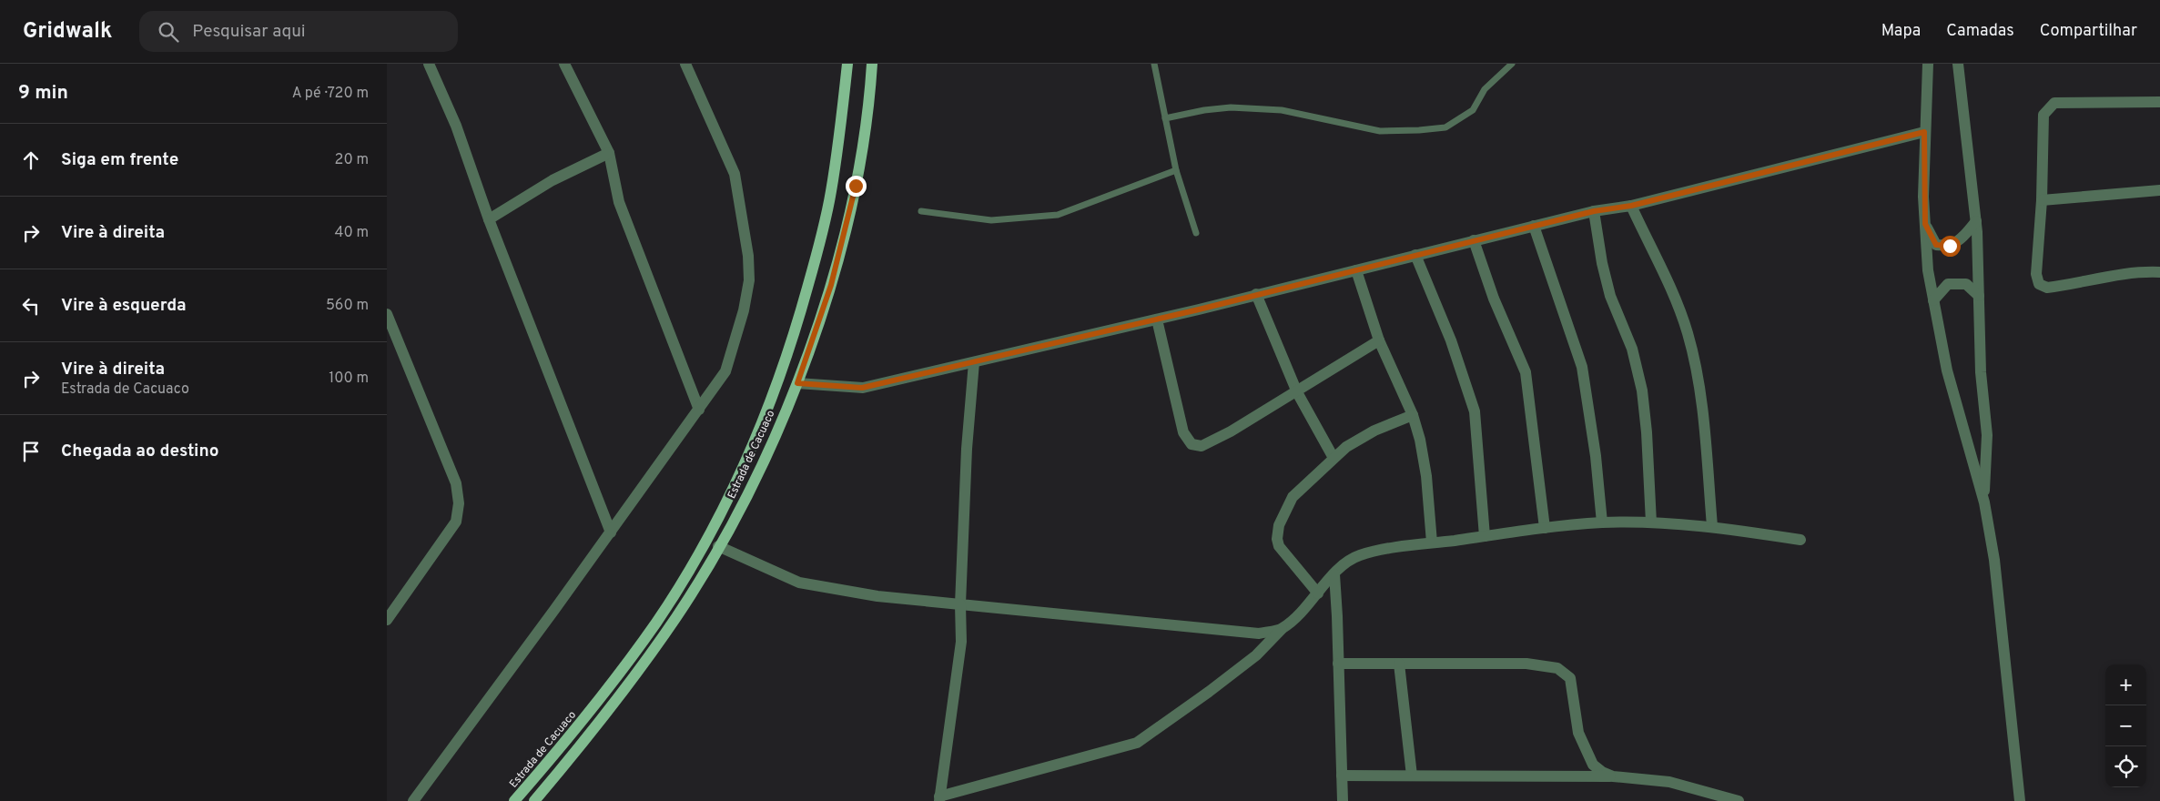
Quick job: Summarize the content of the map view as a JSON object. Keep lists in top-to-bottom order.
{
  "streets": {
    "main road": ["Estrada de Cacuaco"]
  },
  "page": {
    "header": "Gridwalk",
    "search": "Pesquisar aqui",
    "nav": ["Mapa", "Camadas", "Compartilhar"],
    "heading": ["9 min", "A pé · 720 m"],
    "list": [
      ["Siga em frente", "20 m"],
      ["Vire à direita", "40 m"],
      ["Vire à esquerda", "560 m"],
      ["Vire à direita", "Estrada de Cacuaco", "100 m"],
      "Chegada ao destino"
    ],
    "map_buttons": ["+", "−"]
  }
}
